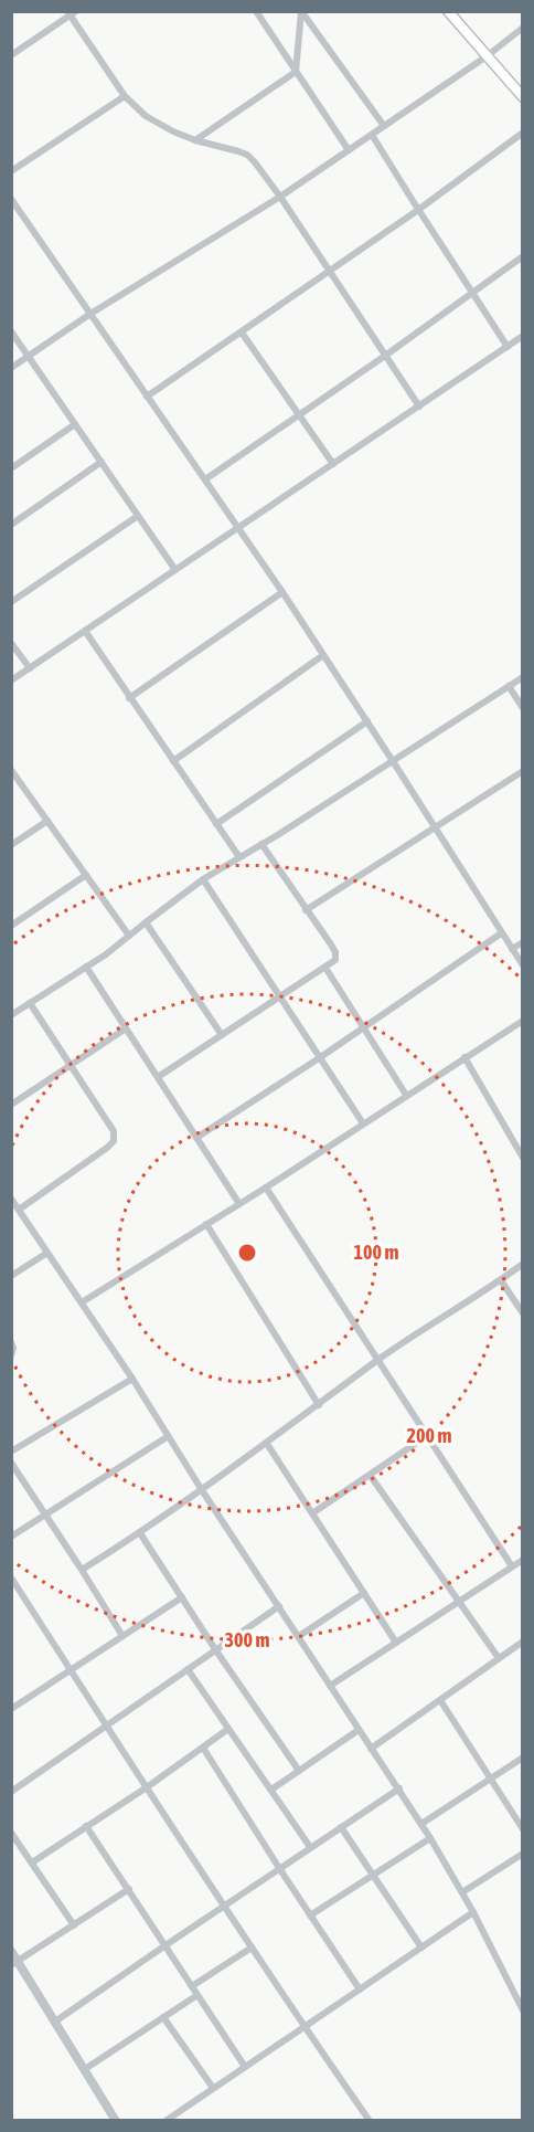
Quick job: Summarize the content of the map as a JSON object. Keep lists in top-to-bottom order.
{
  "rings": ["100 m", "200 m", "300 m"]
}
